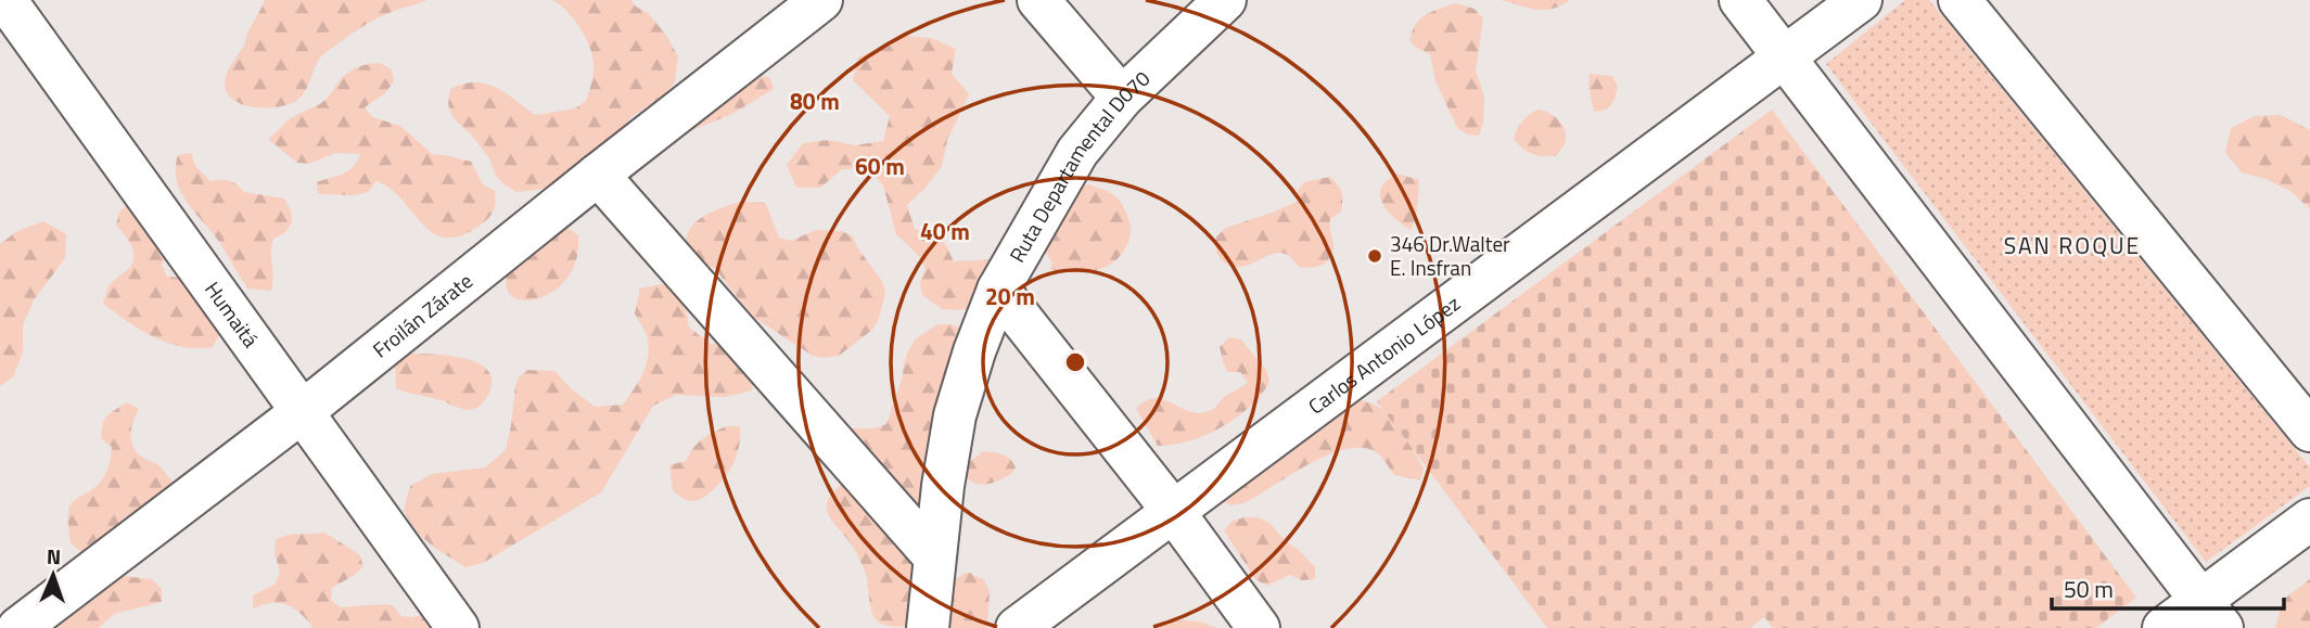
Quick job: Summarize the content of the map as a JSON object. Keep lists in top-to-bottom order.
{
  "streets": {
    "street": [
      "Ruta Departamental D070",
      "Humaitá",
      "Froilán Zárate",
      "Carlos Antonio López"
    ]
  },
  "crossings": [
    ["Humaitá", "Froilán Zárate"]
  ],
  "districts": ["SAN ROQUE"],
  "places": ["346 Dr.Walter E. Insfran"],
  "scale_bar": "50 m",
  "north": "top",
  "rings": [
    "80 m",
    "60 m",
    "40 m",
    "20 m"
  ]
}
